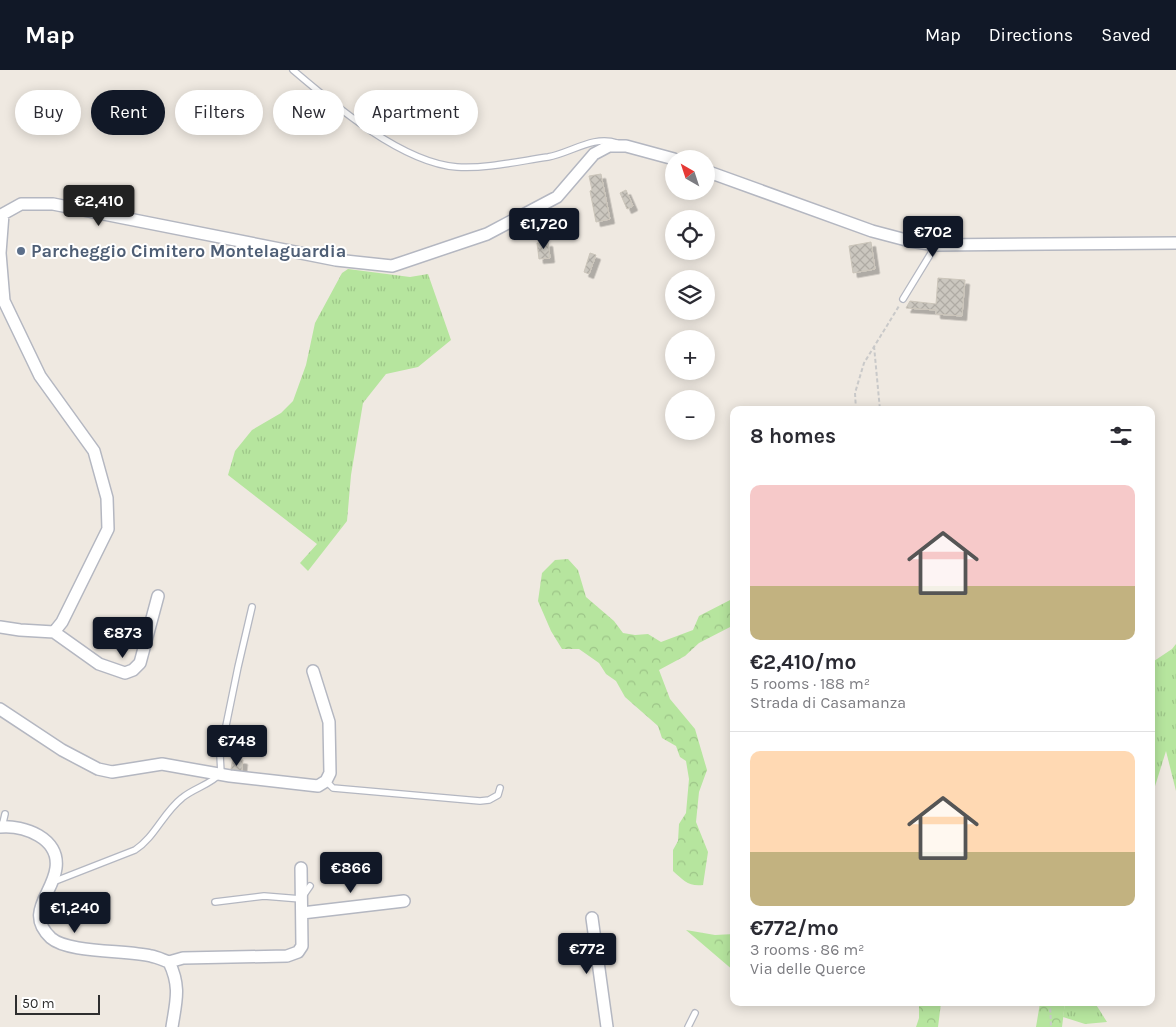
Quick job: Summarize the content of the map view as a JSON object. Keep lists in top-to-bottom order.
{
  "places": ["Parcheggio Cimitero Montelaguardia"],
  "scale_bar": "50 m",
  "north": "top left",
  "page": {
    "header": "Map",
    "nav": ["Map", "Directions", "Saved"],
    "chip": [
      "Buy",
      "Rent",
      "Filters",
      "New",
      "Apartment"
    ],
    "map_buttons": ["+", "−"],
    "price": [
      "€2,410",
      "€1,720",
      "€702",
      "€873",
      "€748",
      "€866",
      "€1,240",
      "€772"
    ],
    "heading": "8 homes",
    "list": [
      {
        "name": "€2,410/mo",
        "note": "5 rooms · 188 m² · Strada di Casamanza"
      },
      {
        "name": "€772/mo",
        "note": "3 rooms · 86 m² · Via delle Querce"
      }
    ],
    "scale": "50 m"
  }
}
